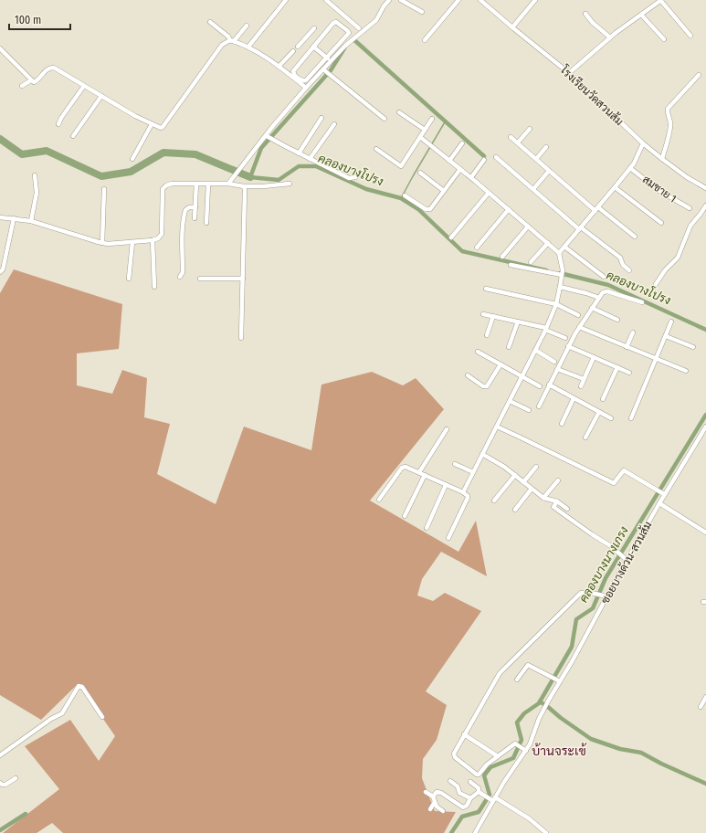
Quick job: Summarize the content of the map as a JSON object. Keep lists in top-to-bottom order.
{
  "streets": {
    "street": ["โรงเรียนวัดสวนส้ม", "สมชาย 1", "ซอยบางด้วน-สวนส้ม"]
  },
  "districts": ["บ้านจระเข้"],
  "water": ["คลองบางโปรง", "คลองบางนางเกรง"],
  "scale_bar": "100 m"
}
